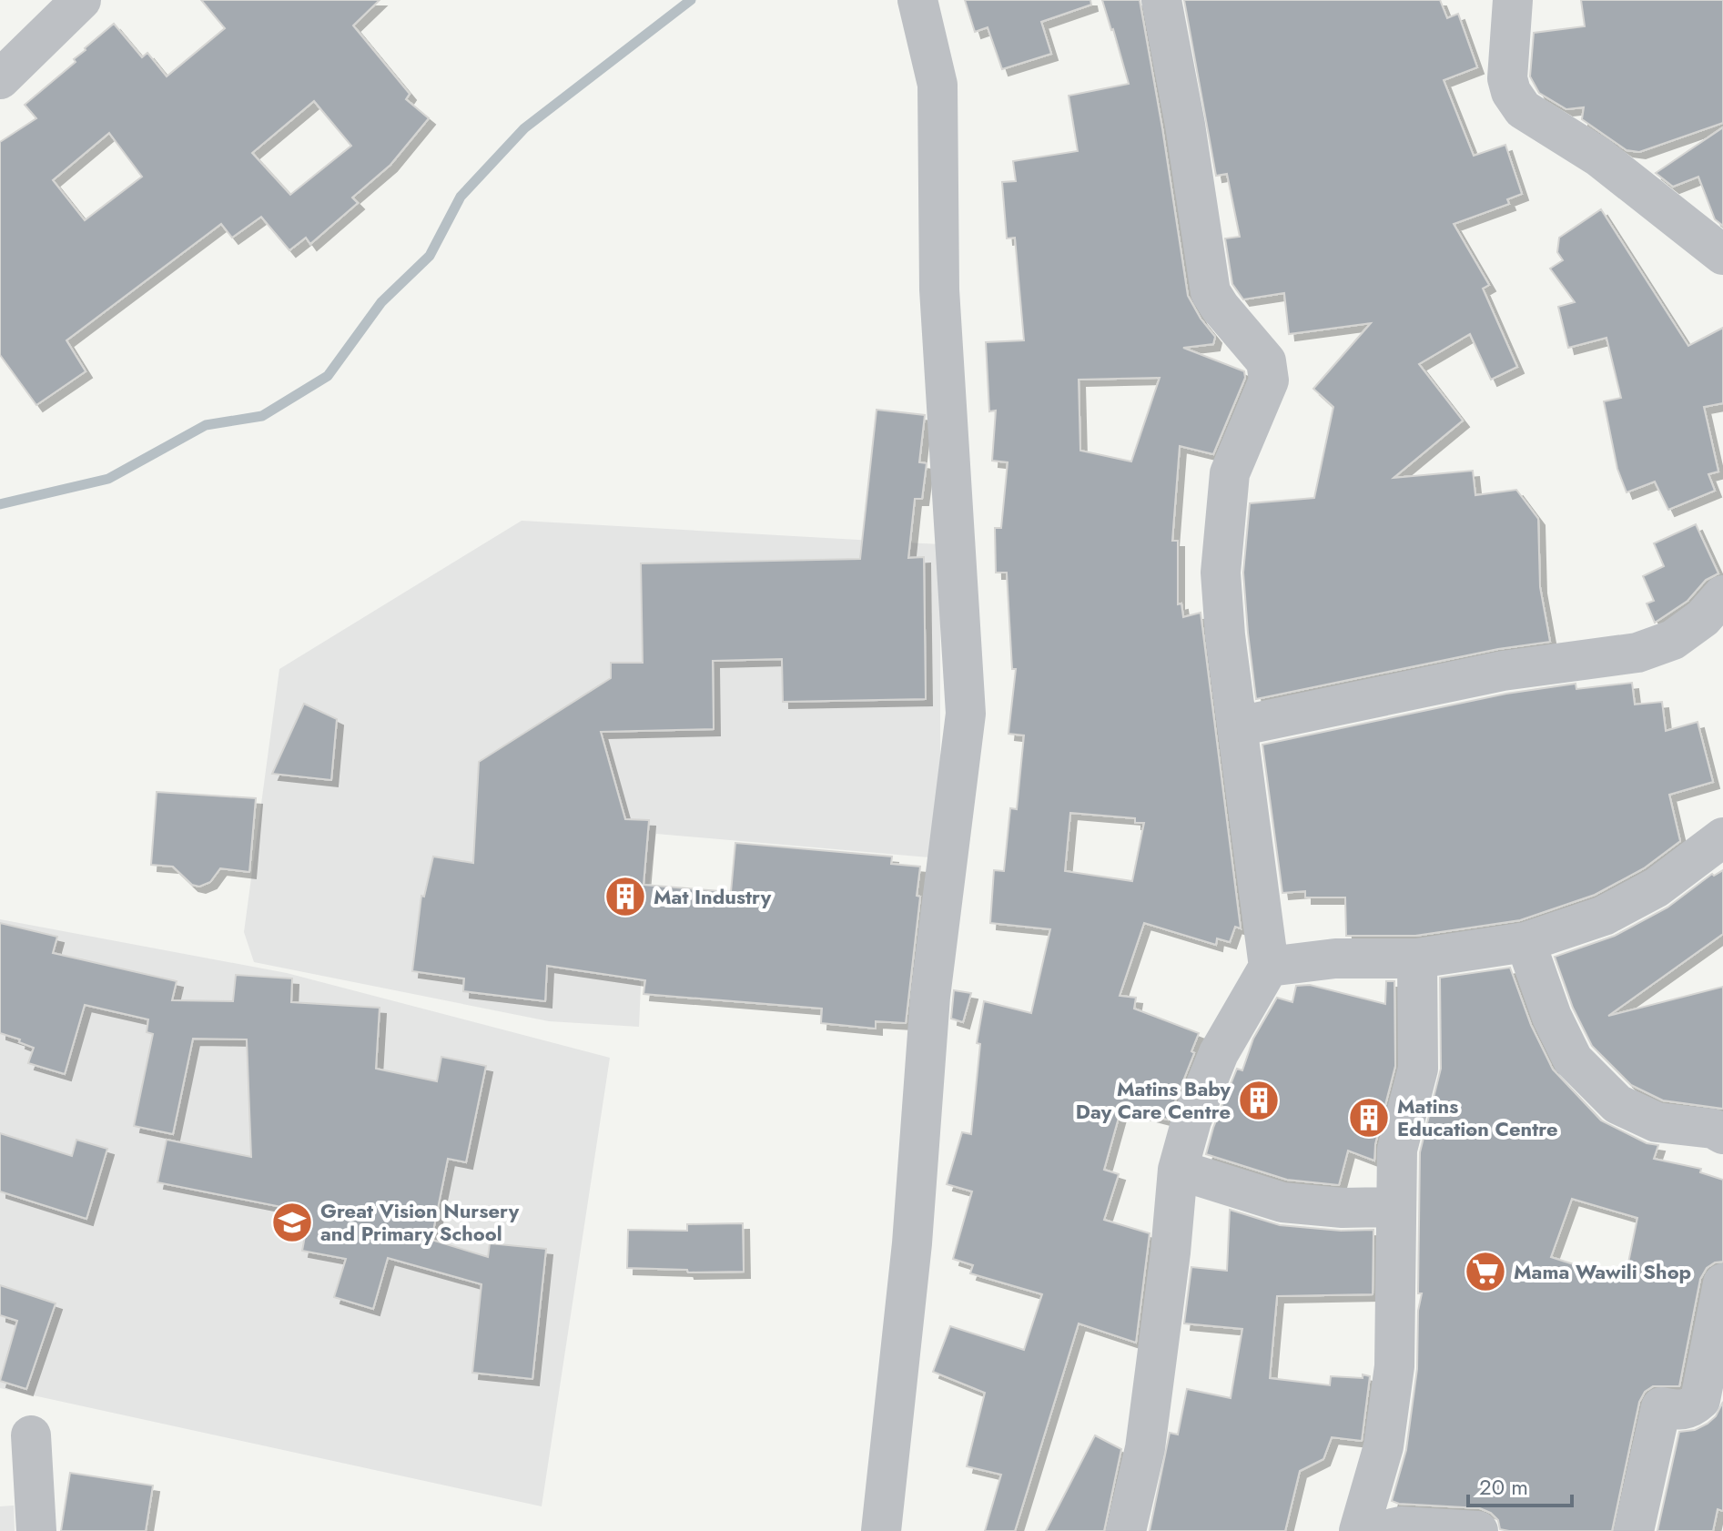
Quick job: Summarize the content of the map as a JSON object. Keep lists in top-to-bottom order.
{
  "places": {
    "building": ["Mat Industry", "Matins Baby Day Care Centre", "Matins Education Centre"],
    "school or university": ["Great Vision Nursery and Primary School"],
    "supermarket": ["Mama Wawili Shop"]
  },
  "scale_bar": "20 m"
}
